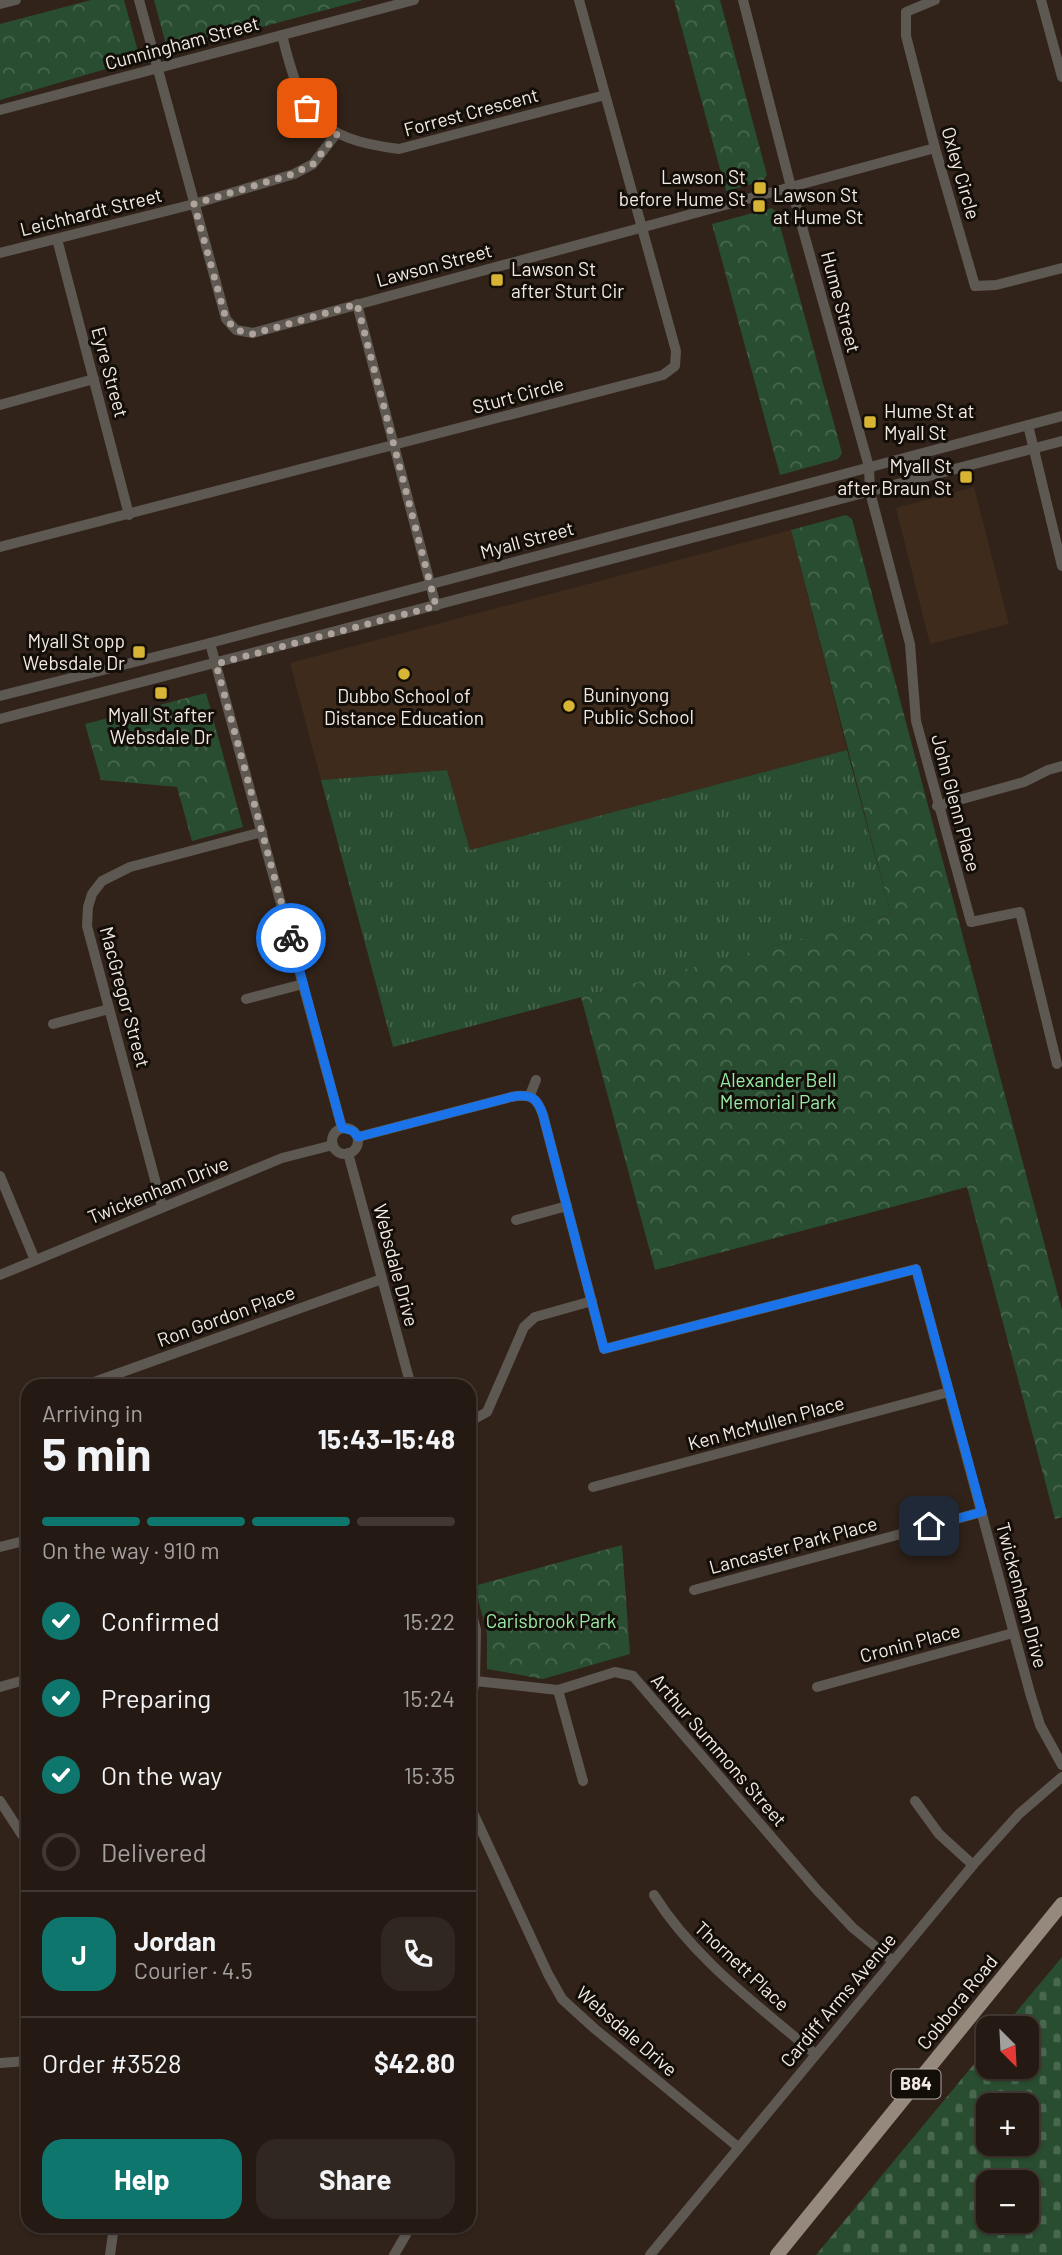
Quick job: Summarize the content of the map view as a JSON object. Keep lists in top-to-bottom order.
{
  "streets": {
    "main road": ["Cobbora Road", "B84"],
    "street": [
      "Cunningham Street",
      "Forrest Crescent",
      "Oxley Circle",
      "Leichhardt Street",
      "Lawson Street",
      "Hume Street",
      "Eyre Street",
      "Sturt Circle",
      "Myall Street",
      "John Glenn Place",
      "MacGregor Street",
      "Twickenham Drive",
      "Websdale Drive",
      "Ron Gordon Place",
      "Ken McMullen Place",
      "Lancaster Park Place",
      "Cronin Place",
      "Arthur Summons Street",
      "Thornett Place",
      "Cardiff Arms Avenue"
    ]
  },
  "crossings": [
    ["Cunningham Street", "Forrest Crescent"],
    ["Cunningham Street", "Lawson Street"],
    ["Forrest Crescent", "Leichhardt Street"],
    ["Forrest Crescent", "Sturt Circle"],
    ["Oxley Circle", "Lawson Street"],
    ["Leichhardt Street", "Lawson Street"],
    ["Leichhardt Street", "Eyre Street"],
    ["Lawson Street", "Hume Street"],
    ["Lawson Street", "Sturt Circle"],
    ["Hume Street", "Myall Street"],
    ["Hume Street", "John Glenn Place"],
    ["Eyre Street", "Sturt Circle"],
    ["MacGregor Street", "Twickenham Drive"],
    ["Twickenham Drive", "Websdale Drive"],
    ["Twickenham Drive", "Ken McMullen Place"],
    ["Twickenham Drive", "Lancaster Park Place"],
    ["Twickenham Drive", "Cronin Place"],
    ["Websdale Drive", "Ron Gordon Place"],
    ["Websdale Drive", "Cardiff Arms Avenue"],
    ["Arthur Summons Street", "Cardiff Arms Avenue"],
    ["Thornett Place", "Cardiff Arms Avenue"]
  ],
  "parks": ["Alexander Bell Memorial Park", "Carisbrook Park"],
  "places": {
    "transit": [
      "Lawson St before Hume St",
      "Lawson St at Hume St",
      "Lawson St after Sturt Cir",
      "Hume St at Myall St",
      "Myall St after Braun St",
      "Myall St opp Websdale Dr",
      "Myall St after Websdale Dr"
    ],
    "other": ["Dubbo School of Distance Education", "Buninyong Public School"]
  },
  "north": "bottom right",
  "page": {
    "heading": ["5 min", "Arriving in", "15:43–15:48"],
    "panel": [
      "Jordan",
      "Courier · 4.5",
      "Order #3528",
      "$42.80"
    ],
    "bar": "On the way · 910 m",
    "list": [
      ["Confirmed", "15:22"],
      ["Preparing", "15:24"],
      ["On the way", "15:35"],
      "Delivered"
    ],
    "round": "J",
    "map_buttons": ["+", "−"],
    "buttons": ["Help", "Share"]
  }
}
